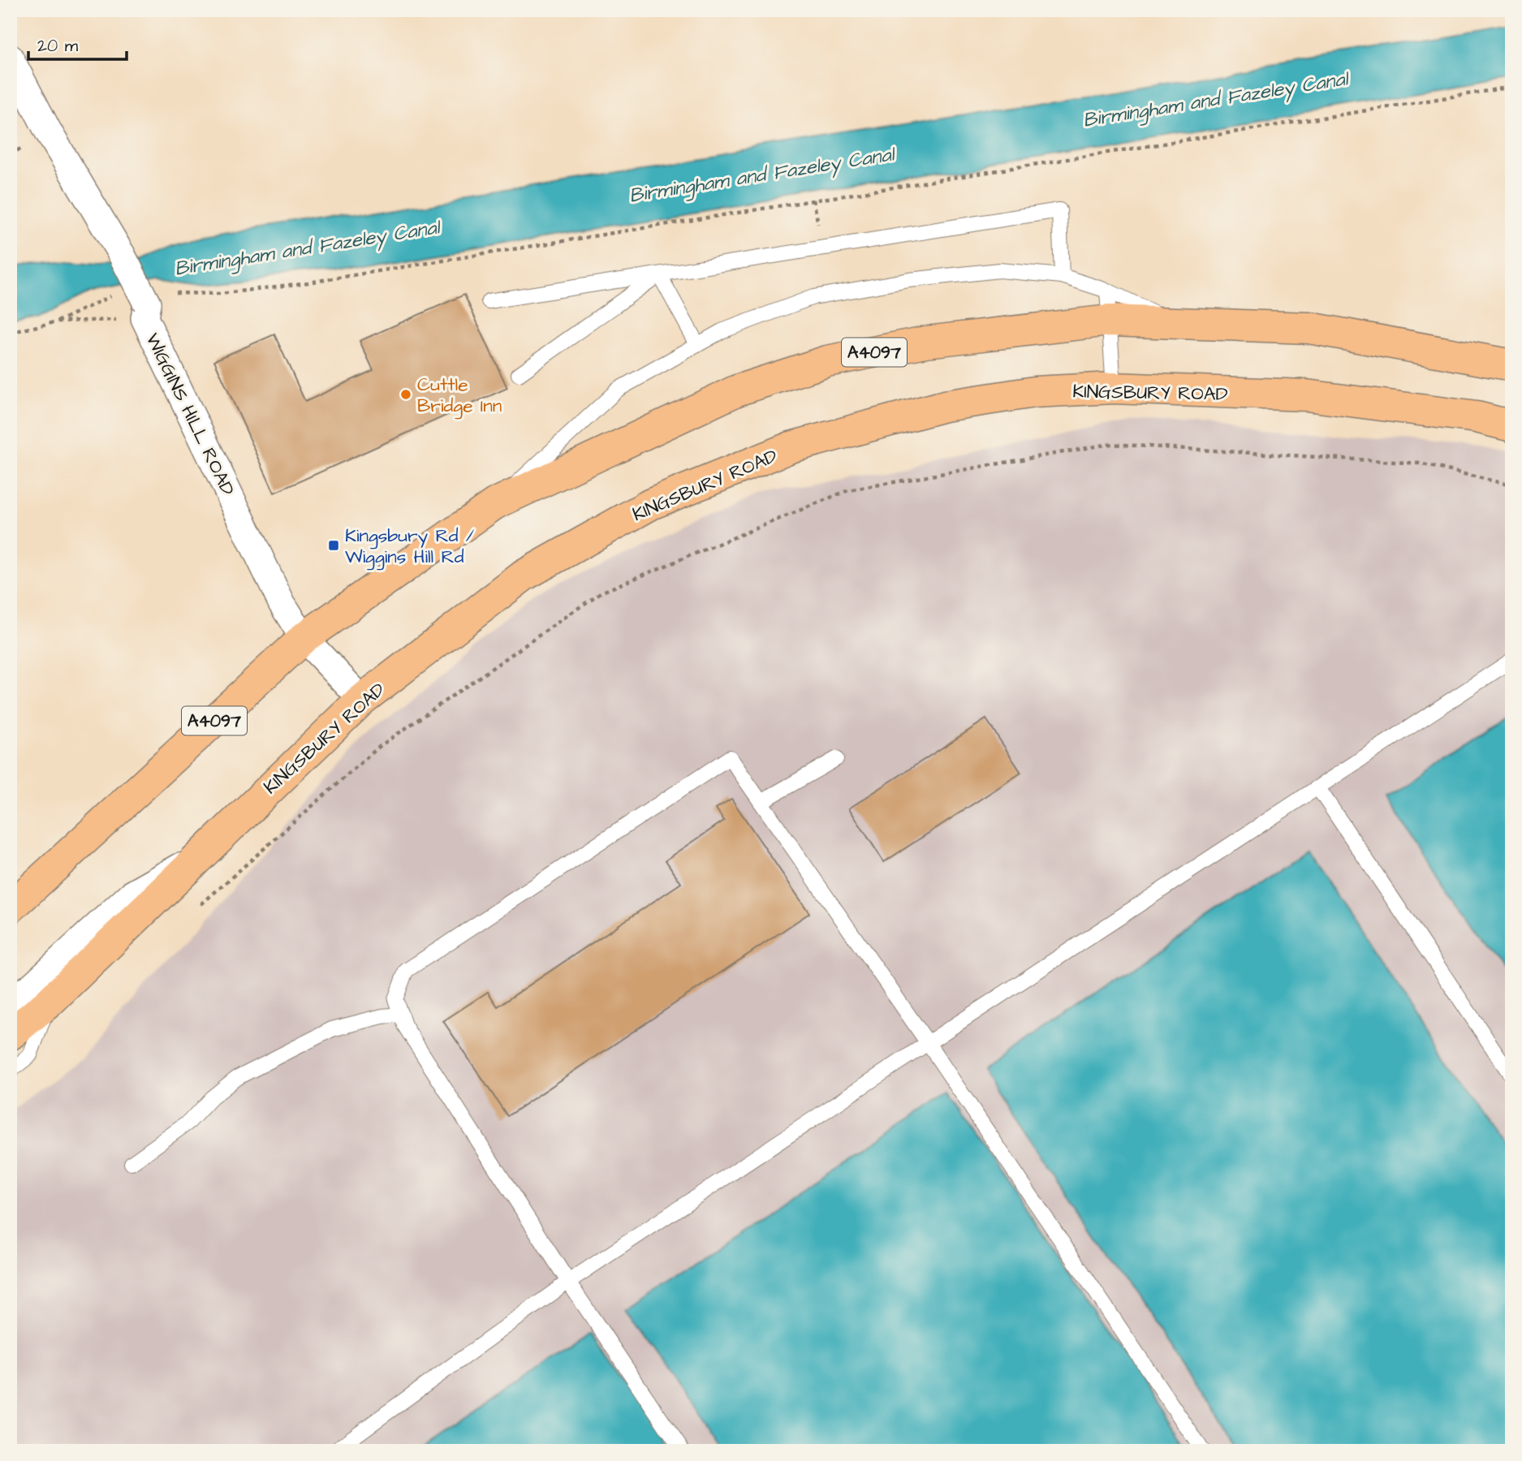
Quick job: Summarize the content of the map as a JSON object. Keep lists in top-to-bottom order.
{
  "streets": {
    "main road": ["A4097", "KINGSBURY ROAD"],
    "street": ["WIGGINS HILL ROAD"]
  },
  "crossings": [
    ["A4097", "WIGGINS HILL ROAD"],
    ["KINGSBURY ROAD", "WIGGINS HILL ROAD"]
  ],
  "water": ["Birmingham and Fazeley Canal"],
  "places": {
    "other": ["Cuttle Bridge Inn"],
    "transit": ["Kingsbury Rd / Wiggins Hill Rd"]
  },
  "scale_bar": "20 m"
}
